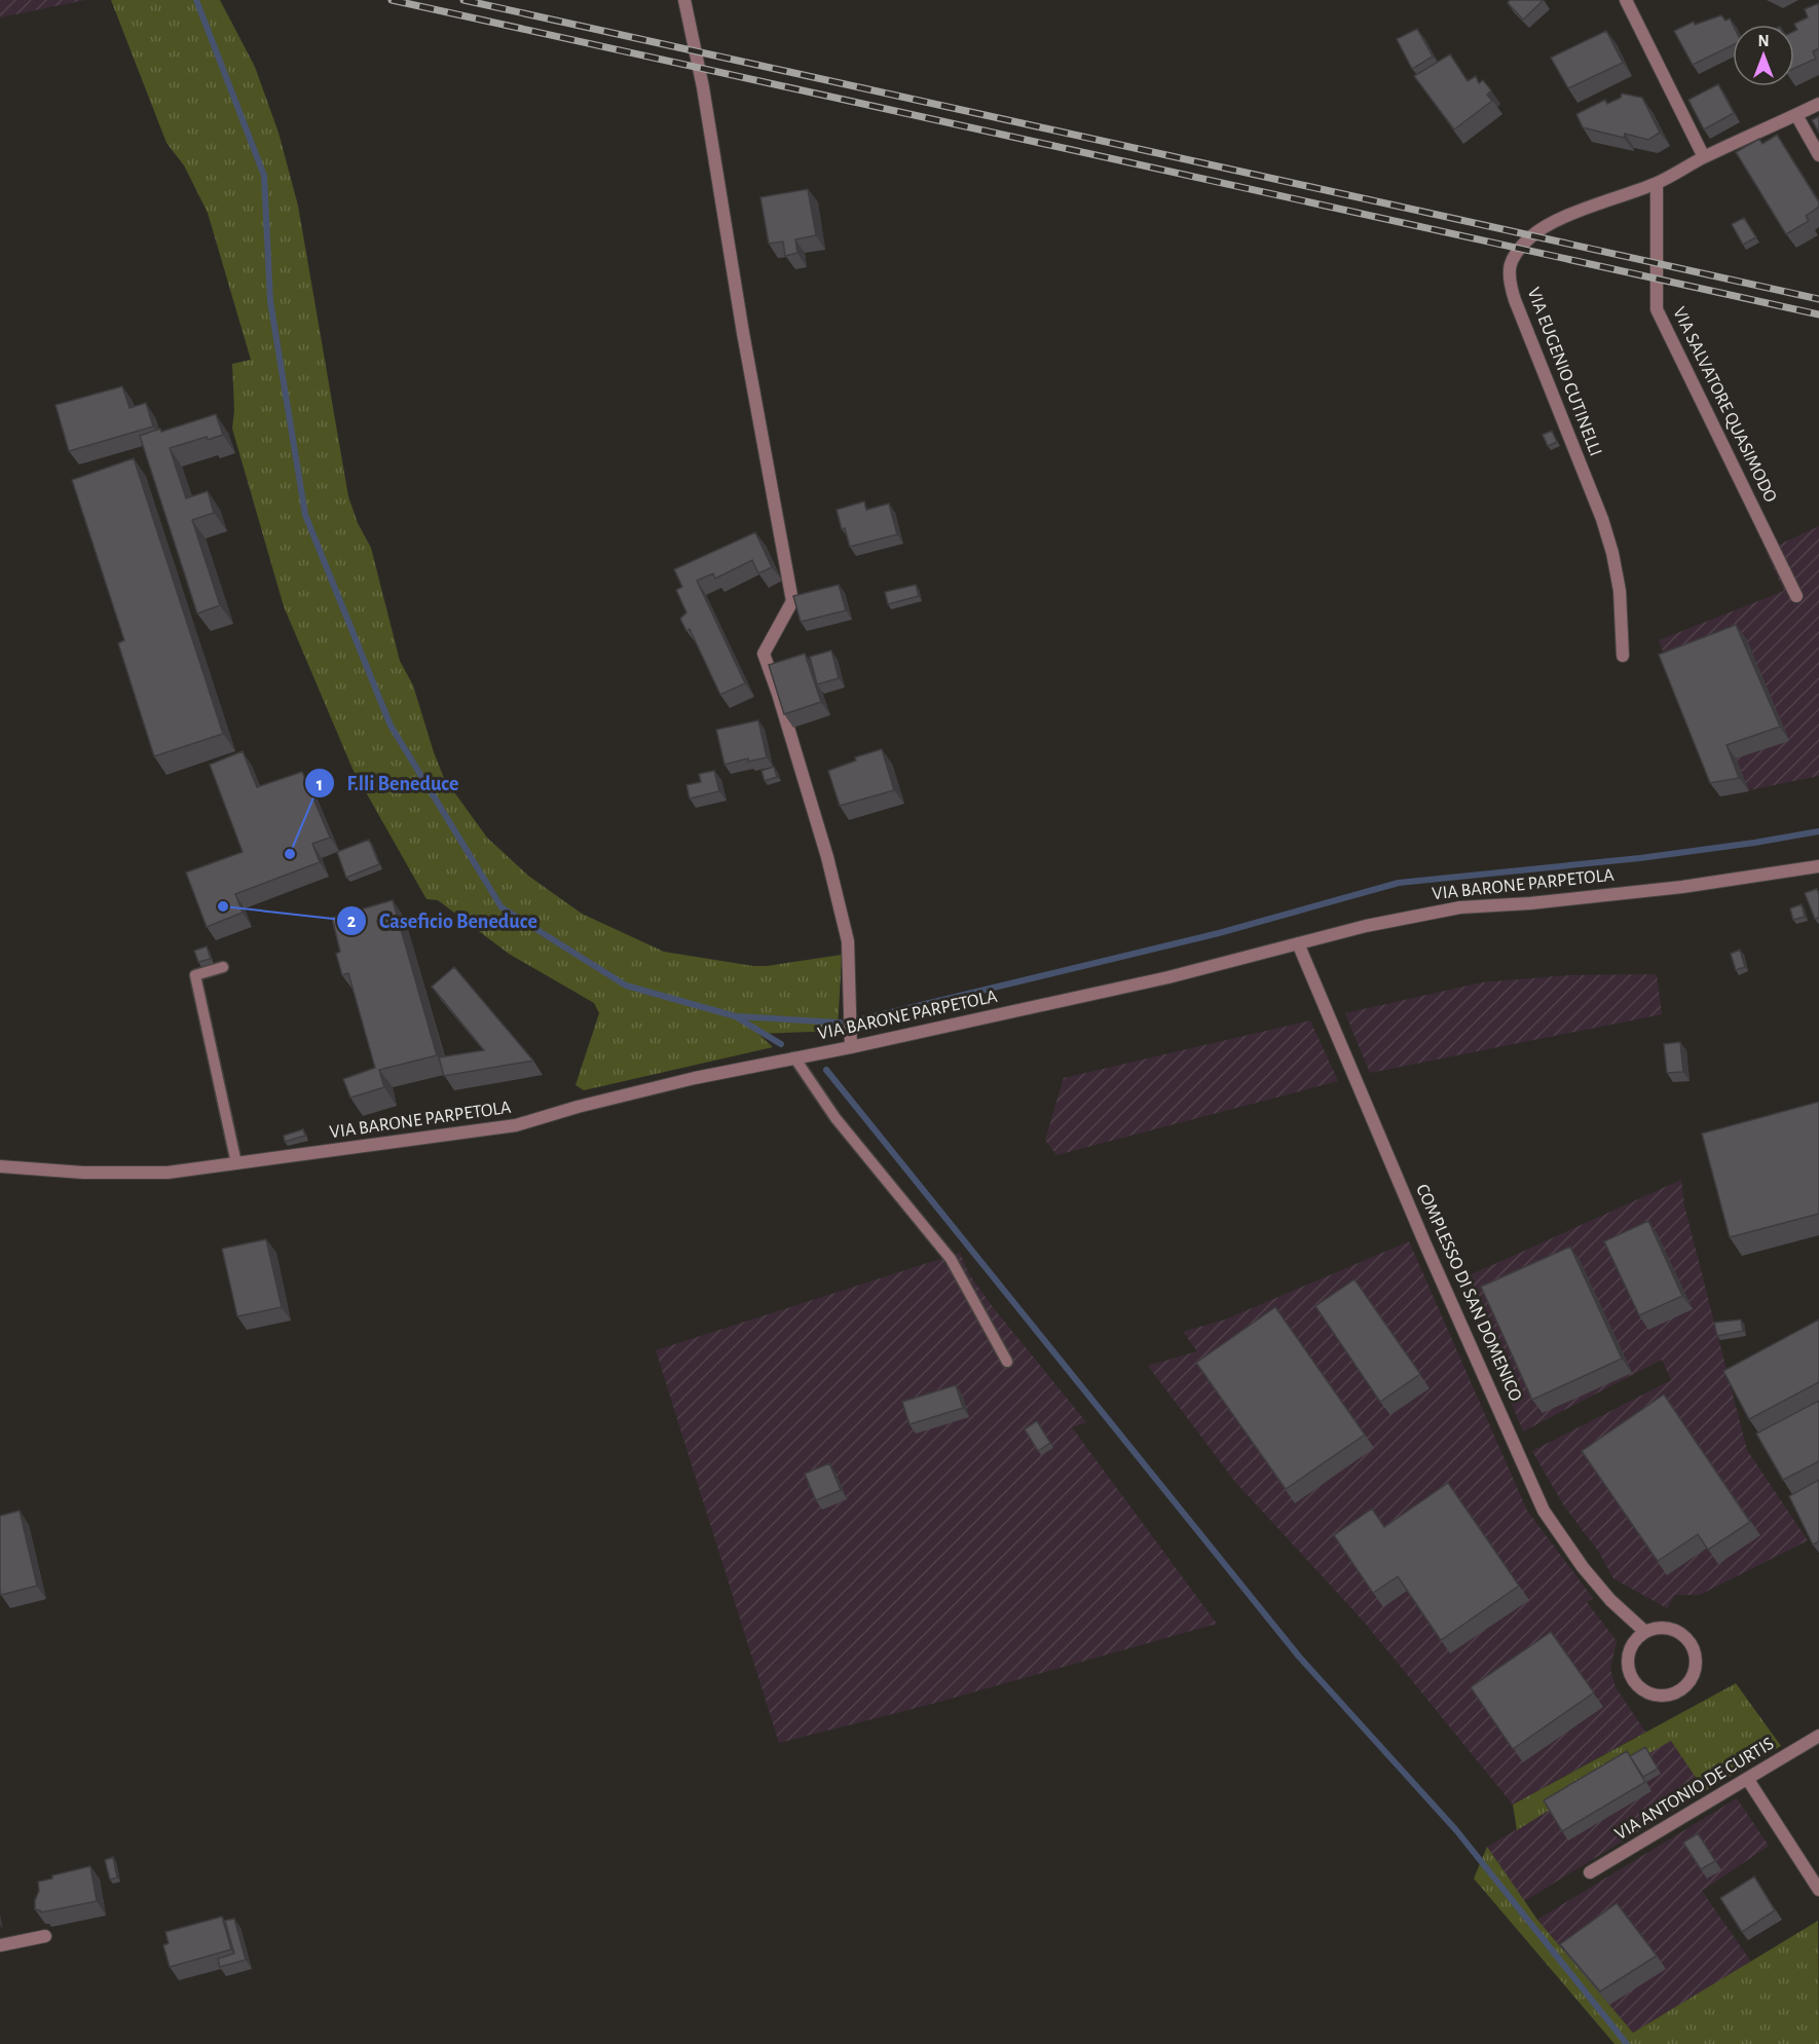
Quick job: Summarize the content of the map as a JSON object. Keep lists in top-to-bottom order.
{
  "streets": {
    "street": [
      "VIA EUGENIO CUTINELLI",
      "VIA SALVATORE QUASIMODO",
      "VIA BARONE PARPETOLA",
      "COMPLESSO DI SAN DOMENICO",
      "VIA ANTONIO DE CURTIS"
    ]
  },
  "crossings": [
    ["VIA EUGENIO CUTINELLI", "VIA SALVATORE QUASIMODO"],
    ["VIA BARONE PARPETOLA", "COMPLESSO DI SAN DOMENICO"]
  ],
  "places": ["F.lli Beneduce", "Caseficio Beneduce"],
  "north": "top"
}
